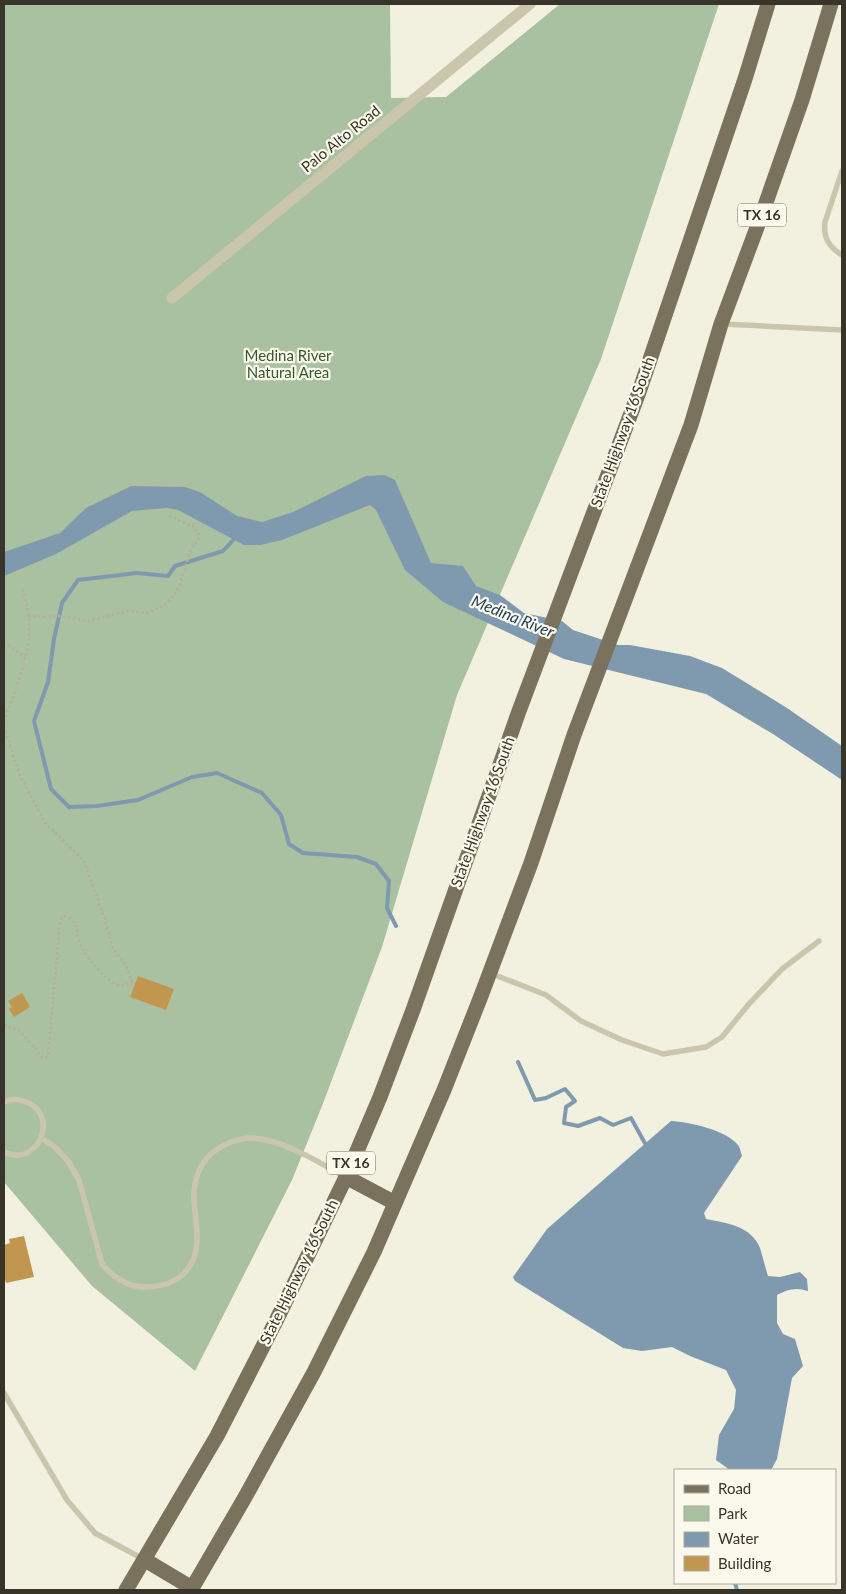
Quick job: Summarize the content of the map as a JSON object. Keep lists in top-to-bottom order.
{
  "streets": {
    "main road": ["TX 16", "State Highway 16 South"],
    "street": ["Palo Alto Road"]
  },
  "water": ["Medina River"],
  "parks": ["Medina River Natural Area"],
  "legend": [
    "Road",
    "Park",
    "Water",
    "Building"
  ]
}
